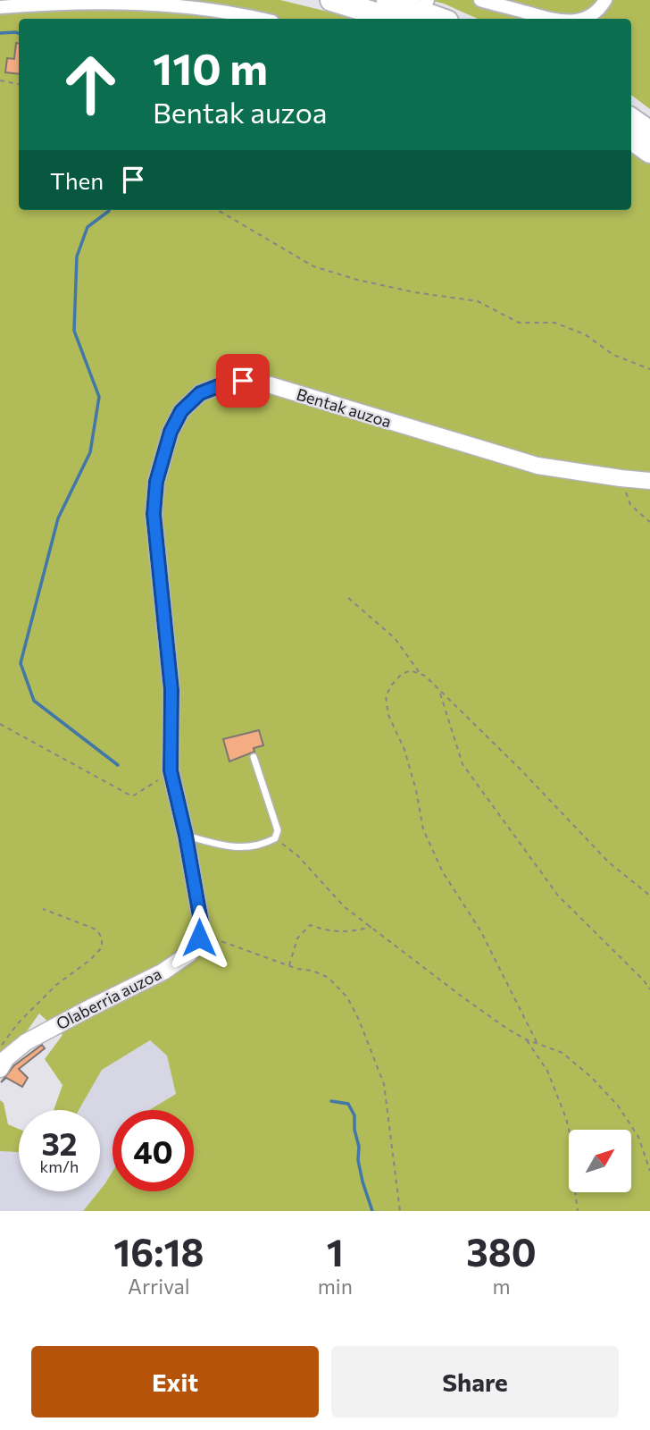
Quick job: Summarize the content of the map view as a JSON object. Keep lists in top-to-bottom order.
{
  "streets": {
    "street": ["Bentak auzoa", "Olaberria auzoa"]
  },
  "north": "top right",
  "page": {
    "turn": ["110 m", "Bentak auzoa"],
    "then": "Then",
    "speed": "32 km/h",
    "limit": "40",
    "eta": [
      "16:18",
      "Arrival",
      "1",
      "min",
      "380",
      "m"
    ],
    "buttons": ["Exit", "Share"]
  }
}
